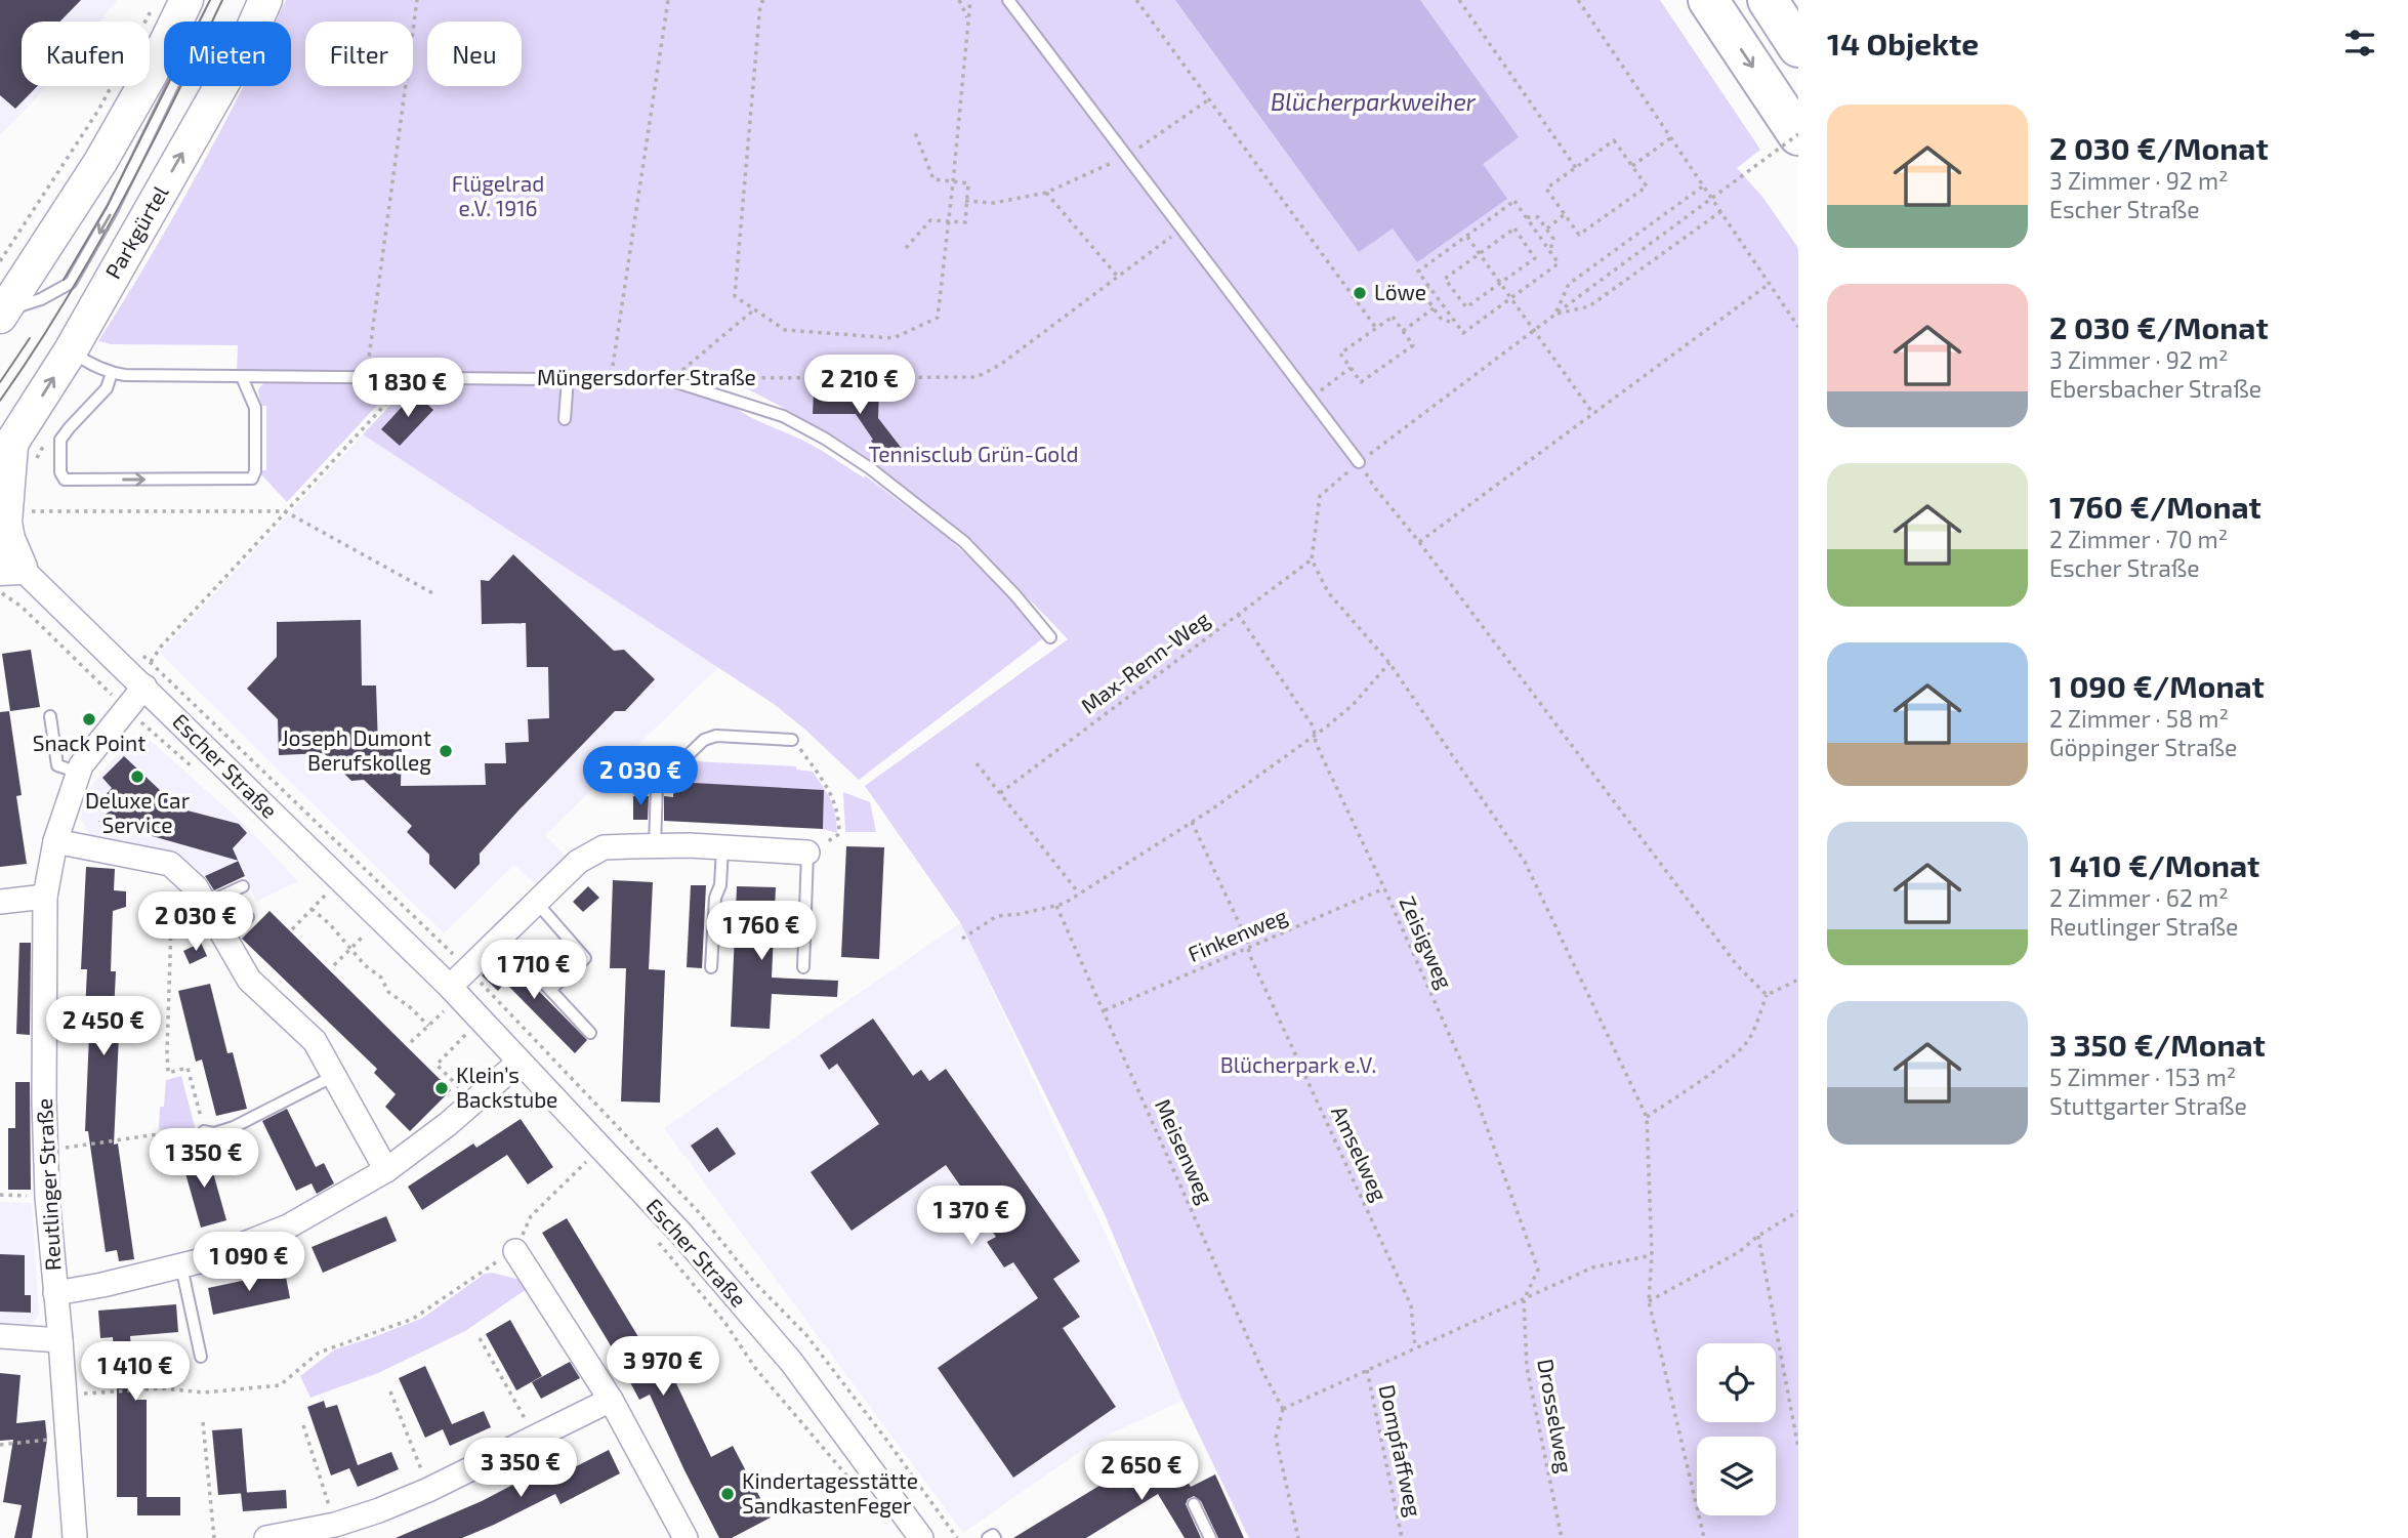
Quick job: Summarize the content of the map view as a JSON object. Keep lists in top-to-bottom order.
{
  "streets": {
    "main road": ["Parkgürtel"],
    "street": ["Escher Straße", "Reutlinger Straße"],
    "lane": ["Müngersdorfer Straße"],
    "path": [
      "Max-Renn-Weg",
      "Finkenweg",
      "Zeisigweg",
      "Meisenweg",
      "Amselweg",
      "Drosselweg",
      "Dompfaffweg"
    ]
  },
  "crossings": [
    ["Parkgürtel", "Müngersdorfer Straße"],
    ["Max-Renn-Weg", "Zeisigweg"],
    ["Escher Straße", "Reutlinger Straße"],
    ["Finkenweg", "Zeisigweg"],
    ["Finkenweg", "Meisenweg"],
    ["Finkenweg", "Amselweg"],
    ["Zeisigweg", "Drosselweg"]
  ],
  "water": ["Blücherparkweiher"],
  "parks": ["Flügelrad e.V. 1916", "Tennisclub Grün-Gold", "Blücherpark e.V."],
  "places": [
    "Löwe",
    "Snack Point",
    "Joseph Dumont Berufskolleg",
    "Deluxe Car Service",
    "Klein’s Backstube",
    "Kindertagesstätte SandkastenFeger"
  ],
  "page": {
    "heading": "14 Objekte",
    "chip": [
      "Kaufen",
      "Mieten",
      "Filter",
      "Neu"
    ],
    "list": [
      {
        "name": "2 030 €/Monat",
        "note": "3 Zimmer · 92 m² · Escher Straße"
      },
      {
        "name": "2 030 €/Monat",
        "note": "3 Zimmer · 92 m² · Ebersbacher Straße"
      },
      {
        "name": "1 760 €/Monat",
        "note": "2 Zimmer · 70 m² · Escher Straße"
      },
      {
        "name": "1 090 €/Monat",
        "note": "2 Zimmer · 58 m² · Göppinger Straße"
      },
      {
        "name": "1 410 €/Monat",
        "note": "2 Zimmer · 62 m² · Reutlinger Straße"
      },
      {
        "name": "3 350 €/Monat",
        "note": "5 Zimmer · 153 m² · Stuttgarter Straße"
      }
    ],
    "price": [
      "2 210 €",
      "1 830 €",
      "2 030 €",
      "2 030 €",
      "1 760 €",
      "1 710 €",
      "2 450 €",
      "1 350 €",
      "1 370 €",
      "1 090 €",
      "3 970 €",
      "1 410 €",
      "3 350 €",
      "2 650 €"
    ]
  }
}
